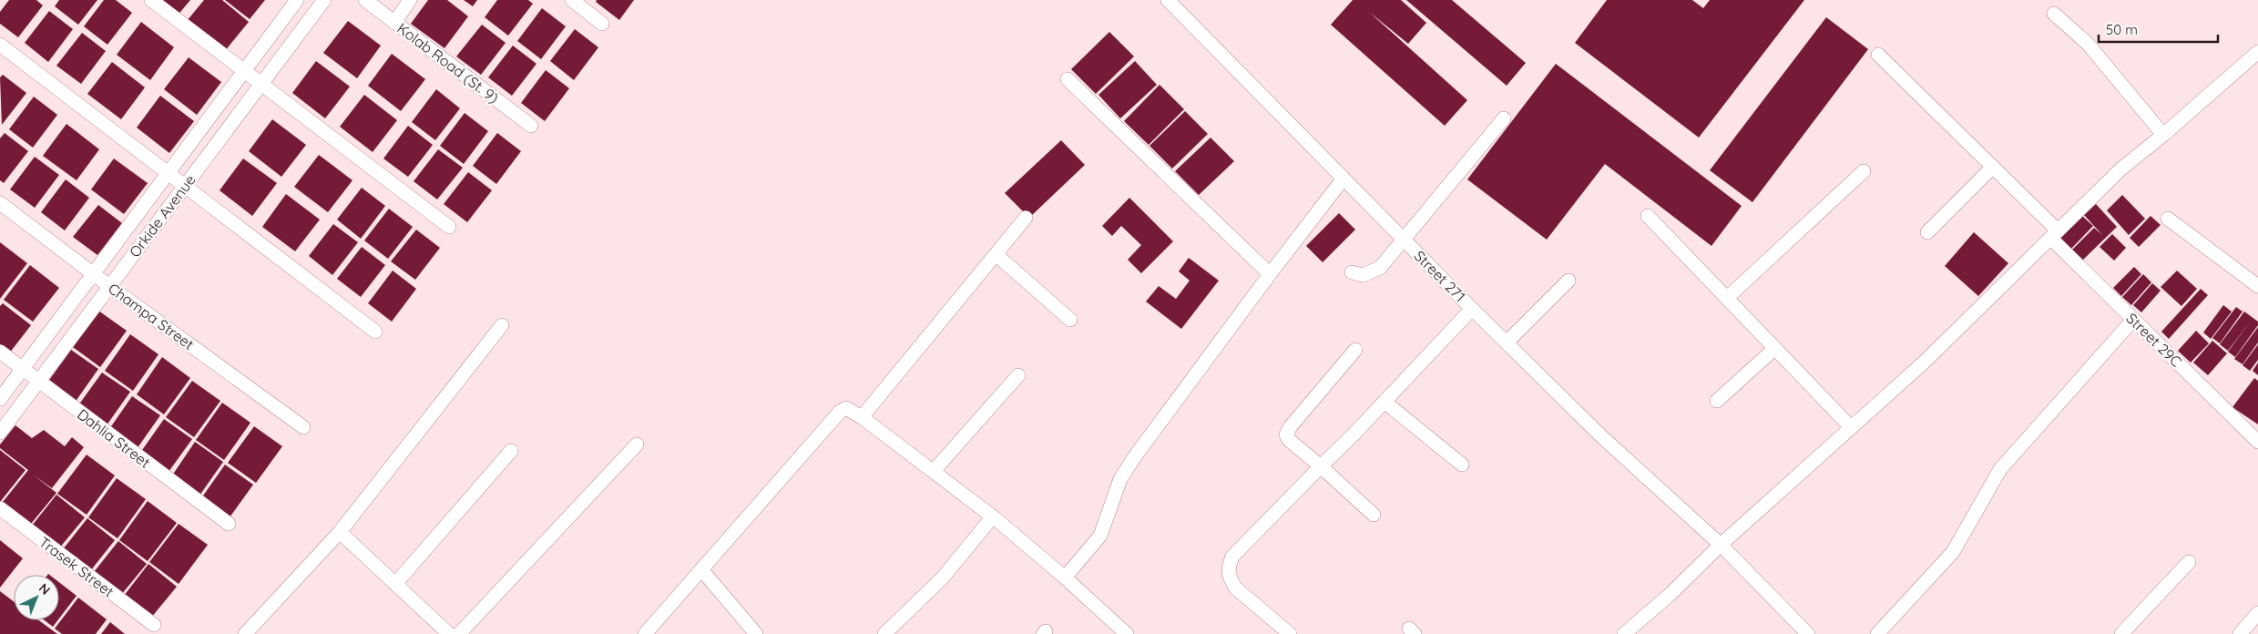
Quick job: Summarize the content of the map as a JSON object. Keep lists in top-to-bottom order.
{
  "streets": {
    "street": [
      "Kolab Road (St. 9)",
      "Orkide Avenue",
      "Street 271",
      "Champa Street",
      "Street 29C",
      "Dahlia Street",
      "Trasek Street"
    ]
  },
  "crossings": [
    ["Orkide Avenue", "Champa Street"],
    ["Orkide Avenue", "Dahlia Street"]
  ],
  "scale_bar": "50 m",
  "north": "top right"
}
